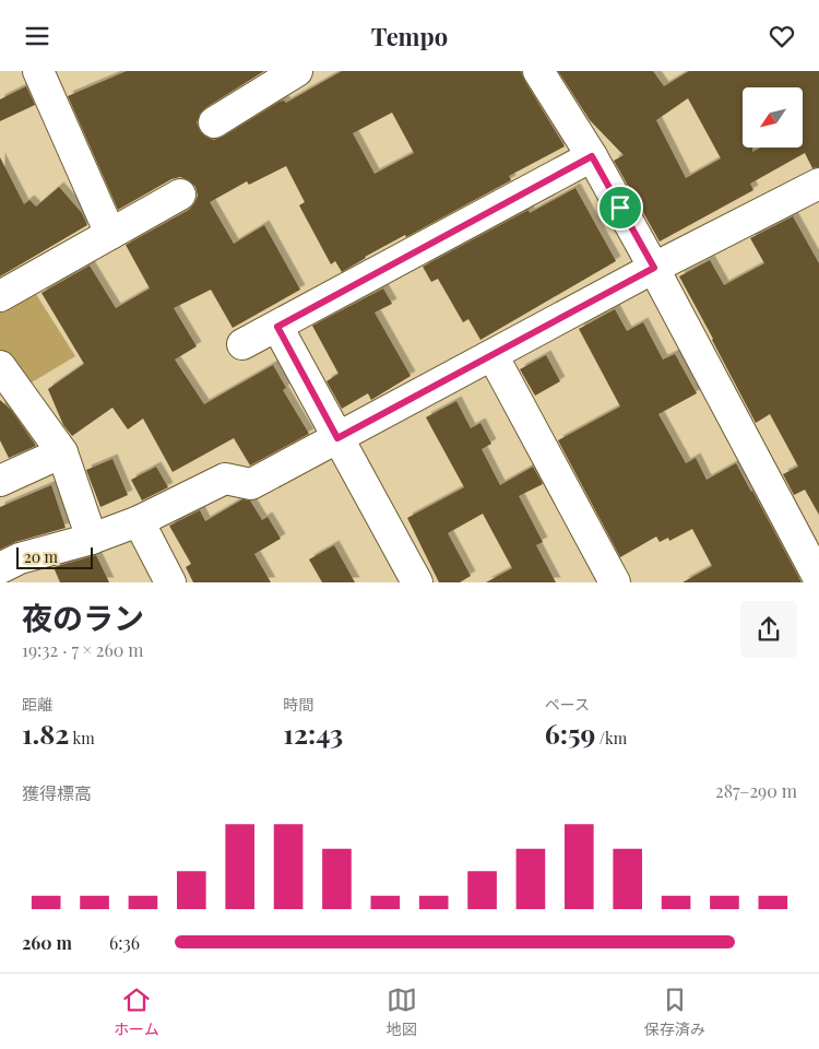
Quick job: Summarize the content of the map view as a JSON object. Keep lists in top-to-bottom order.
{
  "scale_bar": "20 m",
  "north": "bottom left",
  "page": {
    "header": "Tempo",
    "scale": "20 m",
    "heading": ["夜のラン", "19:32 · 7 × 260 m"],
    "stats": [
      ["距離", "1.82 km"],
      ["時間", "12:43"],
      ["ペース", "6:59 /km"]
    ],
    "chart": ["獲得標高", "287–290 m"],
    "list": [
      {
        "name": "260 m",
        "note": "6:36"
      }
    ],
    "tabs": ["ホーム", "地図", "保存済み"]
  }
}
